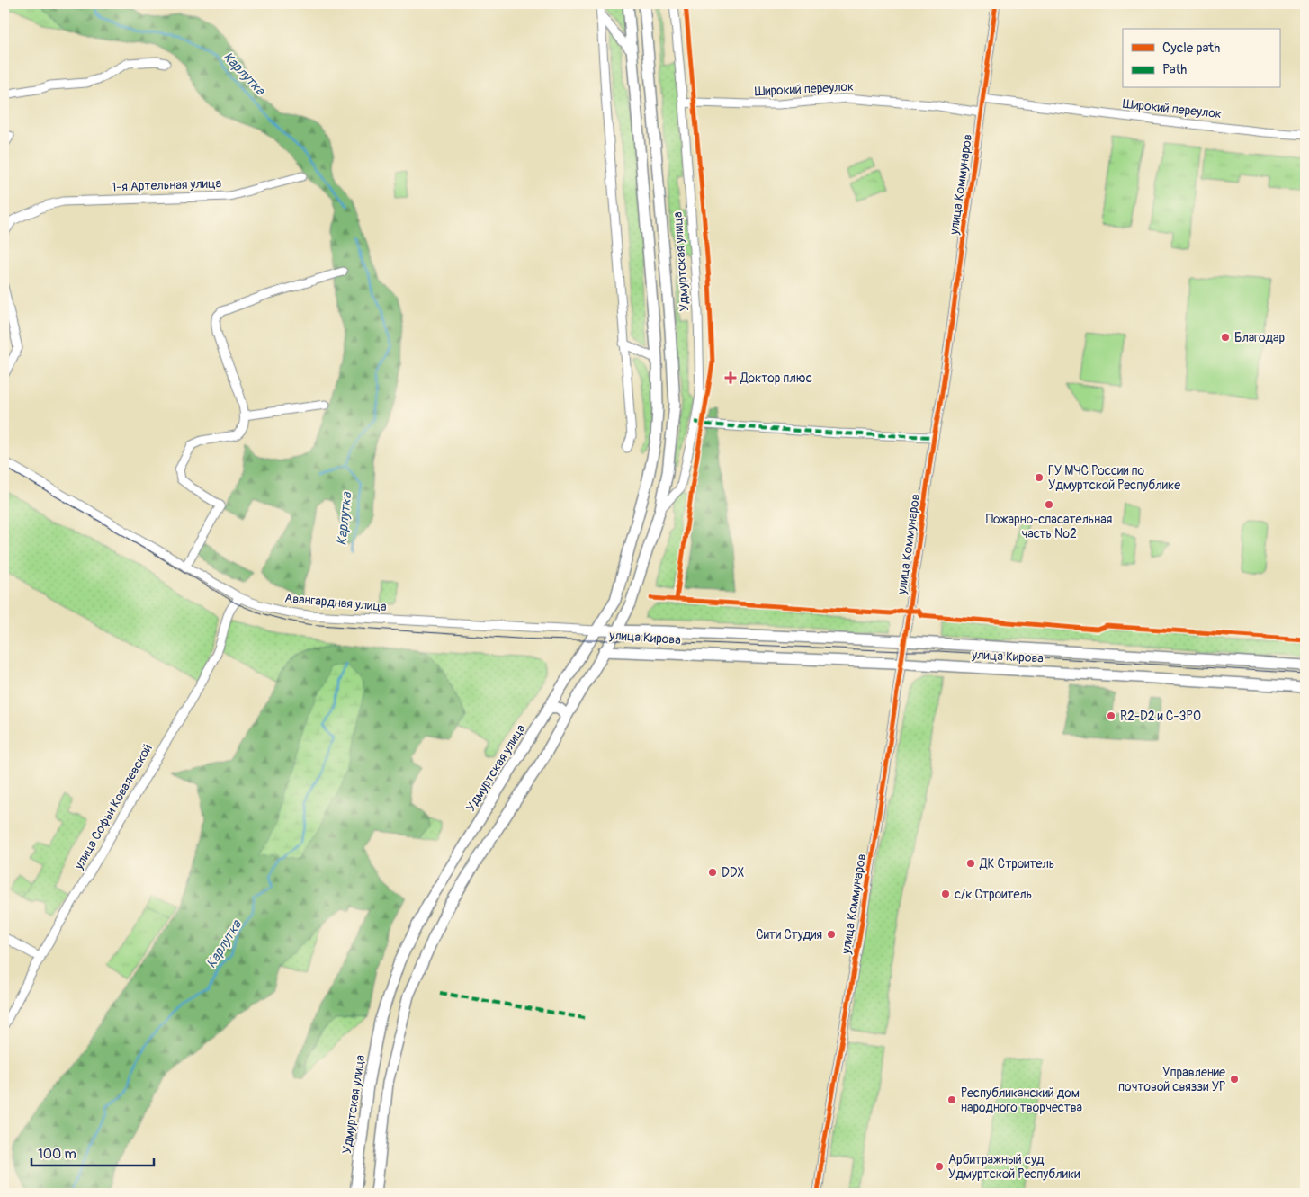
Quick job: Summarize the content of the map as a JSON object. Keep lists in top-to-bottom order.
{
  "streets": {
    "main road": ["Удмуртская улица", "улица Кирова"],
    "street": [
      "Широкий переулок",
      "улица Коммунаров",
      "1-я Артельная улица",
      "Авангардная улица",
      "улица Софьи Ковалевской"
    ]
  },
  "crossings": [
    ["Широкий переулок", "улица Коммунаров"],
    ["Широкий переулок", "Удмуртская улица"],
    ["улица Коммунаров", "улица Кирова"],
    ["Удмуртская улица", "Авангардная улица"],
    ["Удмуртская улица", "улица Кирова"],
    ["Авангардная улица", "улица Кирова"],
    ["Авангардная улица", "улица Софьи Ковалевской"]
  ],
  "water": ["Карлутка"],
  "places": {
    "other": [
      "Благодар",
      "ГУ МЧС России по Удмуртской Республике",
      "Пожарно-спасательная часть №2",
      "R2-D2 и C-3PO",
      "ДК Строитель",
      "DDX",
      "с/к Строитель",
      "Сити Студия",
      "Управление почтовой связзи УР",
      "Республиканский дом народного творчества",
      "Арбитражный суд Удмуртской Республики"
    ],
    "health": ["Доктор плюс"]
  },
  "legend": ["Cycle path", "Path"],
  "scale_bar": "100 m"
}
